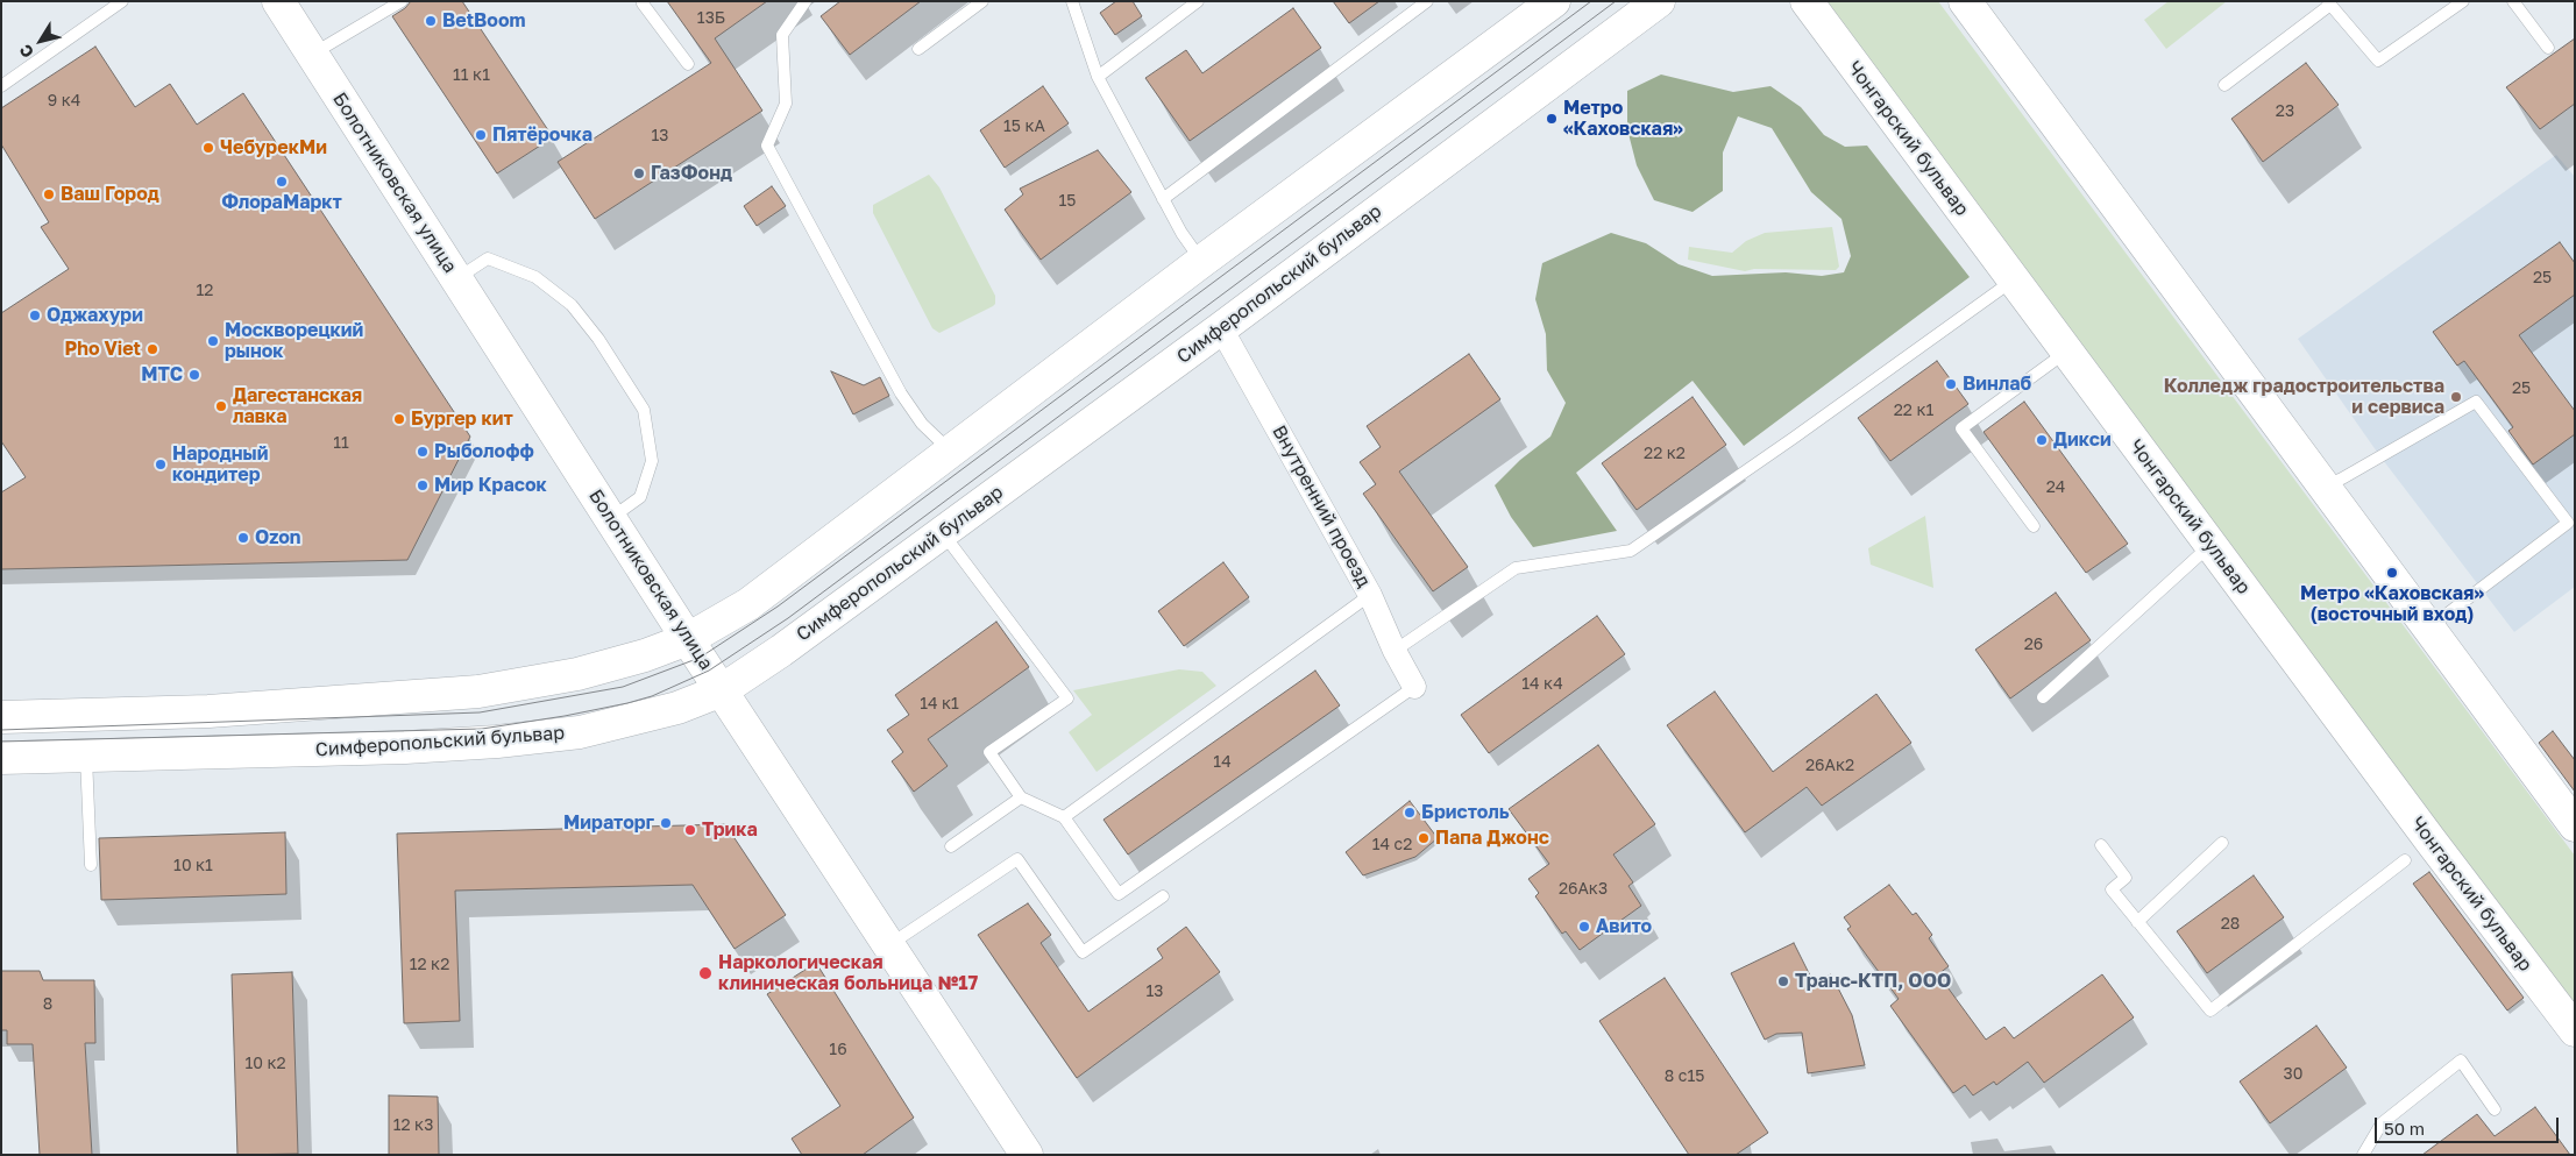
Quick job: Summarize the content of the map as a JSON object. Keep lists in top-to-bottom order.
{
  "streets": {
    "main road": ["Чонгарский бульвар", "Болотниковская улица", "Симферопольский бульвар"],
    "street": ["Внутренний проезд"]
  },
  "crossings": [
    ["Болотниковская улица", "Симферопольский бульвар"],
    ["Симферопольский бульвар", "Внутренний проезд"]
  ],
  "places": [
    "BetBoom",
    "Метро «Каховская»",
    "Пятёрочка",
    "ЧебурекМи",
    "ГазФонд",
    "ФлораМаркт",
    "Ваш Город",
    "Оджахури",
    "Москворецкий рынок",
    "Pho Viet",
    "МТС",
    "Винлаб",
    "Колледж градостроительства и сервиса",
    "Дагестанская лавка",
    "Бургер кит",
    "Дикси",
    "Рыболофф",
    "Народный кондитер",
    "Мир Красок",
    "Ozon",
    "Метро «Каховская» (восточный вход)",
    "Бристоль",
    "Мираторг",
    "Трика",
    "Папа Джонс",
    "Авито",
    "Наркологическая клиническая больница №17",
    "Транс-КТП, ООО"
  ],
  "house_numbers": [
    "13Б",
    "11 к1",
    "9 к4",
    "23",
    "15 кА",
    "13",
    "15",
    "25",
    "12",
    "25",
    "22 к1",
    "11",
    "22 к2",
    "24",
    "26",
    "14 к4",
    "14 к1",
    "14",
    "26Ак2",
    "14 с2",
    "10 к1",
    "26Ак3",
    "28",
    "12 к2",
    "13",
    "8",
    "16",
    "10 к2",
    "30",
    "8 с15",
    "12 к3"
  ],
  "scale_bar": "50 m",
  "north": "bottom left"
}
